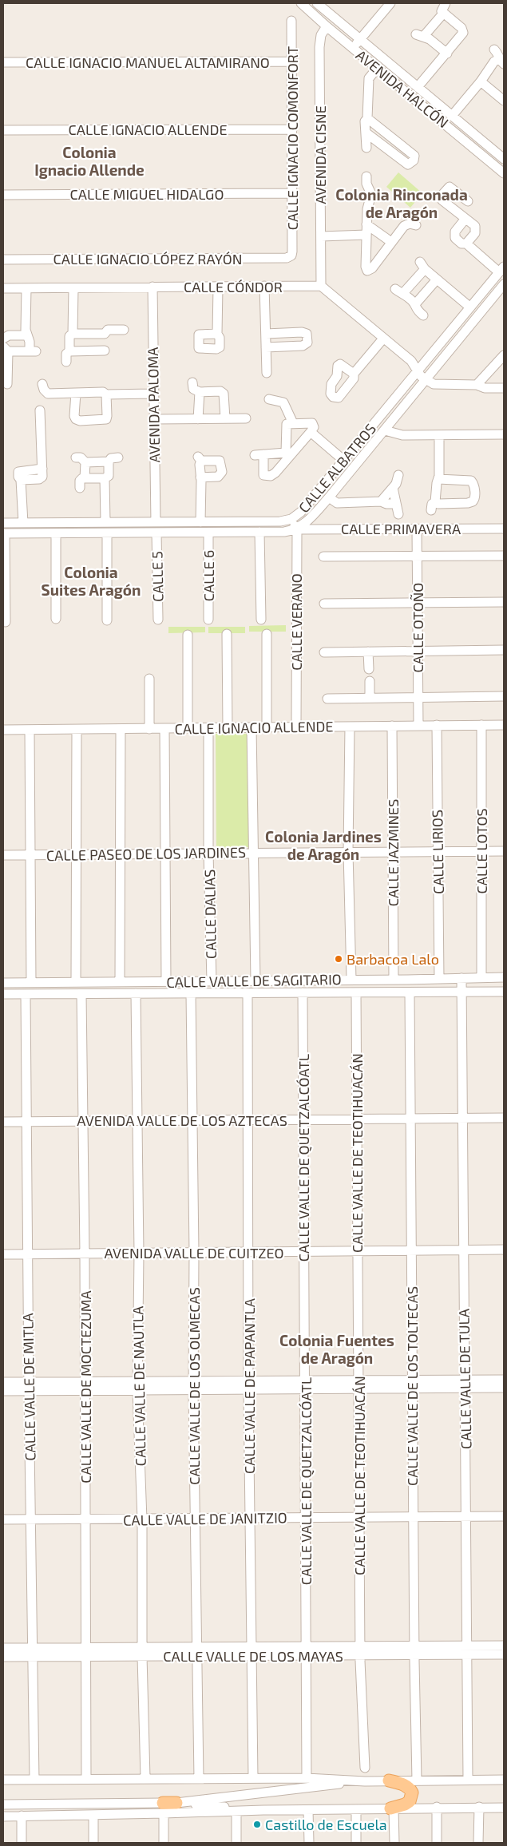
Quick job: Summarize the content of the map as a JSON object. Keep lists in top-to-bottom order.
{
  "streets": {
    "street": [
      "CALLE IGNACIO MANUEL ALTAMIRANO",
      "AVENIDA HALCÓN",
      "CALLE IGNACIO ALLENDE",
      "CALLE IGNACIO COMONFORT",
      "AVENIDA CISNE",
      "CALLE MIGUEL HIDALGO",
      "CALLE IGNACIO LÓPEZ RAYÓN",
      "CALLE CÓNDOR",
      "AVENIDA PALOMA",
      "CALLE ALBATROS",
      "CALLE PRIMAVERA",
      "CALLE 6",
      "CALLE 5",
      "CALLE VERANO",
      "CALLE OTOÑO",
      "CALLE LOTOS",
      "CALLE LIRIOS",
      "CALLE JAZMINES",
      "CALLE PASEO DE LOS JARDINES",
      "CALLE DALIAS",
      "CALLE VALLE DE SAGITARIO",
      "AVENIDA VALLE DE LOS AZTECAS",
      "CALLE VALLE DE TEOTIHUACÁN",
      "CALLE VALLE DE QUETZALCÓATL",
      "AVENIDA VALLE DE CUITZEO",
      "CALLE VALLE DE TULA",
      "CALLE VALLE DE NAUTLA",
      "CALLE VALLE DE LOS OLMECAS",
      "CALLE VALLE DE PAPANTLA",
      "CALLE VALLE DE LOS TOLTECAS",
      "CALLE VALLE DE MITLA",
      "CALLE VALLE DE MOCTEZUMA",
      "CALLE VALLE DE JANITZIO",
      "CALLE VALLE DE LOS MAYAS"
    ]
  },
  "crossings": [
    ["CALLE IGNACIO MANUEL ALTAMIRANO", "CALLE IGNACIO COMONFORT"],
    ["AVENIDA HALCÓN", "AVENIDA CISNE"],
    ["CALLE IGNACIO ALLENDE", "CALLE IGNACIO COMONFORT"],
    ["CALLE IGNACIO ALLENDE", "CALLE VERANO"],
    ["CALLE IGNACIO ALLENDE", "CALLE OTOÑO"],
    ["CALLE IGNACIO ALLENDE", "CALLE LOTOS"],
    ["CALLE IGNACIO ALLENDE", "CALLE LIRIOS"],
    ["CALLE IGNACIO ALLENDE", "CALLE JAZMINES"],
    ["CALLE IGNACIO ALLENDE", "CALLE DALIAS"],
    ["CALLE IGNACIO COMONFORT", "CALLE MIGUEL HIDALGO"],
    ["CALLE IGNACIO COMONFORT", "CALLE IGNACIO LÓPEZ RAYÓN"],
    ["AVENIDA CISNE", "CALLE CÓNDOR"],
    ["CALLE CÓNDOR", "AVENIDA PALOMA"],
    ["AVENIDA PALOMA", "CALLE ALBATROS"],
    ["CALLE ALBATROS", "CALLE PRIMAVERA"],
    ["CALLE ALBATROS", "CALLE 6"],
    ["CALLE ALBATROS", "CALLE 5"],
    ["CALLE ALBATROS", "CALLE VERANO"],
    ["CALLE PRIMAVERA", "CALLE VERANO"],
    ["CALLE PRIMAVERA", "CALLE OTOÑO"],
    ["CALLE LOTOS", "CALLE PASEO DE LOS JARDINES"],
    ["CALLE LOTOS", "CALLE VALLE DE SAGITARIO"],
    ["CALLE LIRIOS", "CALLE PASEO DE LOS JARDINES"],
    ["CALLE LIRIOS", "CALLE VALLE DE SAGITARIO"],
    ["CALLE JAZMINES", "CALLE PASEO DE LOS JARDINES"],
    ["CALLE JAZMINES", "CALLE VALLE DE SAGITARIO"],
    ["CALLE PASEO DE LOS JARDINES", "CALLE DALIAS"],
    ["CALLE DALIAS", "CALLE VALLE DE SAGITARIO"],
    ["CALLE VALLE DE SAGITARIO", "CALLE VALLE DE TEOTIHUACÁN"],
    ["CALLE VALLE DE SAGITARIO", "CALLE VALLE DE QUETZALCÓATL"],
    ["CALLE VALLE DE SAGITARIO", "CALLE VALLE DE TULA"],
    ["CALLE VALLE DE SAGITARIO", "CALLE VALLE DE NAUTLA"],
    ["CALLE VALLE DE SAGITARIO", "CALLE VALLE DE LOS OLMECAS"],
    ["CALLE VALLE DE SAGITARIO", "CALLE VALLE DE PAPANTLA"],
    ["CALLE VALLE DE SAGITARIO", "CALLE VALLE DE LOS TOLTECAS"],
    ["CALLE VALLE DE SAGITARIO", "CALLE VALLE DE MITLA"],
    ["CALLE VALLE DE SAGITARIO", "CALLE VALLE DE MOCTEZUMA"],
    ["AVENIDA VALLE DE LOS AZTECAS", "CALLE VALLE DE TEOTIHUACÁN"],
    ["AVENIDA VALLE DE LOS AZTECAS", "CALLE VALLE DE QUETZALCÓATL"],
    ["AVENIDA VALLE DE LOS AZTECAS", "CALLE VALLE DE TULA"],
    ["AVENIDA VALLE DE LOS AZTECAS", "CALLE VALLE DE NAUTLA"],
    ["AVENIDA VALLE DE LOS AZTECAS", "CALLE VALLE DE LOS OLMECAS"],
    ["AVENIDA VALLE DE LOS AZTECAS", "CALLE VALLE DE PAPANTLA"],
    ["AVENIDA VALLE DE LOS AZTECAS", "CALLE VALLE DE LOS TOLTECAS"],
    ["AVENIDA VALLE DE LOS AZTECAS", "CALLE VALLE DE MITLA"],
    ["AVENIDA VALLE DE LOS AZTECAS", "CALLE VALLE DE MOCTEZUMA"],
    ["CALLE VALLE DE TEOTIHUACÁN", "AVENIDA VALLE DE CUITZEO"],
    ["CALLE VALLE DE TEOTIHUACÁN", "CALLE VALLE DE JANITZIO"],
    ["CALLE VALLE DE TEOTIHUACÁN", "CALLE VALLE DE LOS MAYAS"],
    ["CALLE VALLE DE QUETZALCÓATL", "AVENIDA VALLE DE CUITZEO"],
    ["CALLE VALLE DE QUETZALCÓATL", "CALLE VALLE DE JANITZIO"],
    ["CALLE VALLE DE QUETZALCÓATL", "CALLE VALLE DE LOS MAYAS"],
    ["AVENIDA VALLE DE CUITZEO", "CALLE VALLE DE TULA"],
    ["AVENIDA VALLE DE CUITZEO", "CALLE VALLE DE NAUTLA"],
    ["AVENIDA VALLE DE CUITZEO", "CALLE VALLE DE LOS OLMECAS"],
    ["AVENIDA VALLE DE CUITZEO", "CALLE VALLE DE PAPANTLA"],
    ["AVENIDA VALLE DE CUITZEO", "CALLE VALLE DE LOS TOLTECAS"],
    ["AVENIDA VALLE DE CUITZEO", "CALLE VALLE DE MITLA"],
    ["AVENIDA VALLE DE CUITZEO", "CALLE VALLE DE MOCTEZUMA"],
    ["CALLE VALLE DE TULA", "CALLE VALLE DE JANITZIO"],
    ["CALLE VALLE DE TULA", "CALLE VALLE DE LOS MAYAS"],
    ["CALLE VALLE DE NAUTLA", "CALLE VALLE DE JANITZIO"],
    ["CALLE VALLE DE NAUTLA", "CALLE VALLE DE LOS MAYAS"],
    ["CALLE VALLE DE LOS OLMECAS", "CALLE VALLE DE JANITZIO"],
    ["CALLE VALLE DE LOS OLMECAS", "CALLE VALLE DE LOS MAYAS"],
    ["CALLE VALLE DE PAPANTLA", "CALLE VALLE DE JANITZIO"],
    ["CALLE VALLE DE PAPANTLA", "CALLE VALLE DE LOS MAYAS"],
    ["CALLE VALLE DE LOS TOLTECAS", "CALLE VALLE DE JANITZIO"],
    ["CALLE VALLE DE LOS TOLTECAS", "CALLE VALLE DE LOS MAYAS"],
    ["CALLE VALLE DE MITLA", "CALLE VALLE DE JANITZIO"],
    ["CALLE VALLE DE MITLA", "CALLE VALLE DE LOS MAYAS"],
    ["CALLE VALLE DE MOCTEZUMA", "CALLE VALLE DE JANITZIO"],
    ["CALLE VALLE DE MOCTEZUMA", "CALLE VALLE DE LOS MAYAS"]
  ],
  "districts": [
    "Colonia Ignacio Allende",
    "Colonia Rinconada de Aragón",
    "Colonia Suites Aragón",
    "Colonia Jardines de Aragón",
    "Colonia Fuentes de Aragón"
  ],
  "places": ["Barbacoa Lalo", "Castillo de Escuela"]
}
